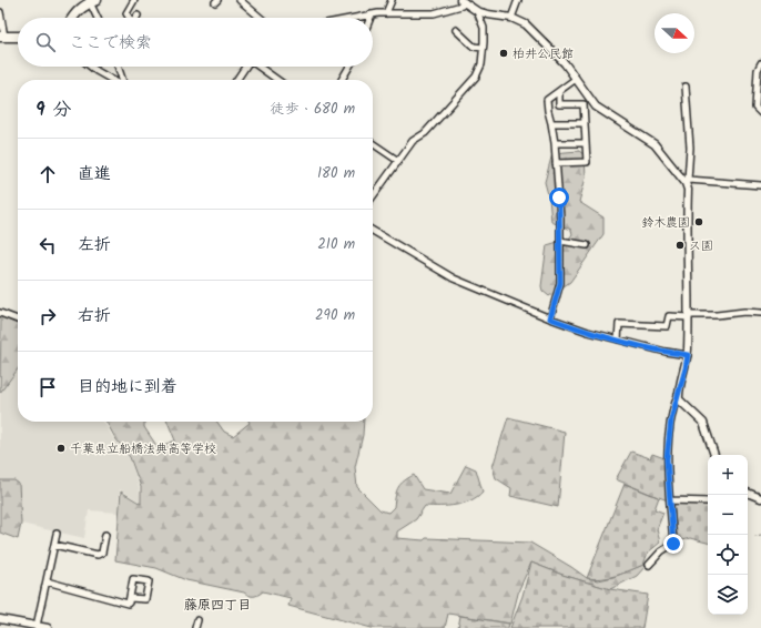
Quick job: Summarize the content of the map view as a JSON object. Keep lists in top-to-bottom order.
{
  "districts": ["藤原四丁目"],
  "places": [
    "柏井公民館",
    "鈴木農園",
    "ス園",
    "千葉県立船橋法典高等学校"
  ],
  "north": "right",
  "page": {
    "search": "ここで検索",
    "heading": ["9 分", "徒歩 · 680 m"],
    "list": [
      ["直進", "180 m"],
      ["左折", "210 m"],
      ["右折", "290 m"],
      "目的地に到着"
    ],
    "map_buttons": ["+", "−"]
  }
}
